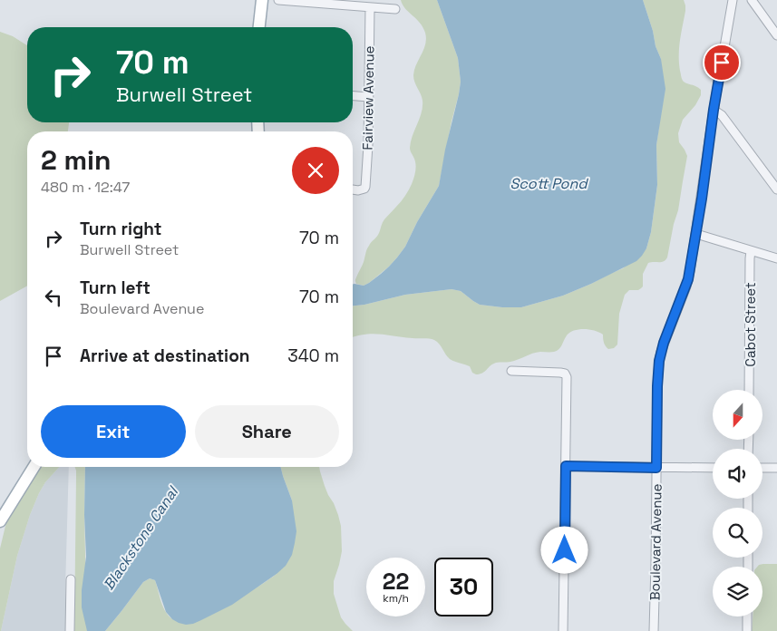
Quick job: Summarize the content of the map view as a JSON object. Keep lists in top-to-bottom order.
{
  "streets": {
    "street": ["Fairview Avenue", "Cabot Street", "Boulevard Avenue"]
  },
  "water": ["Scott Pond", "Blackstone Canal"],
  "north": "bottom",
  "page": {
    "turn": ["70 m", "Burwell Street"],
    "heading": ["2 min", "480 m · 12:47"],
    "list": [
      {
        "name": "Turn right",
        "note": "Burwell Street",
        "value": "70 m"
      },
      {
        "name": "Turn left",
        "note": "Boulevard Avenue",
        "value": "70 m"
      },
      {
        "name": "Arrive at destination",
        "value": "340 m"
      }
    ],
    "buttons": ["Exit", "Share"],
    "speed": "22 km/h",
    "limit": "30"
  }
}
